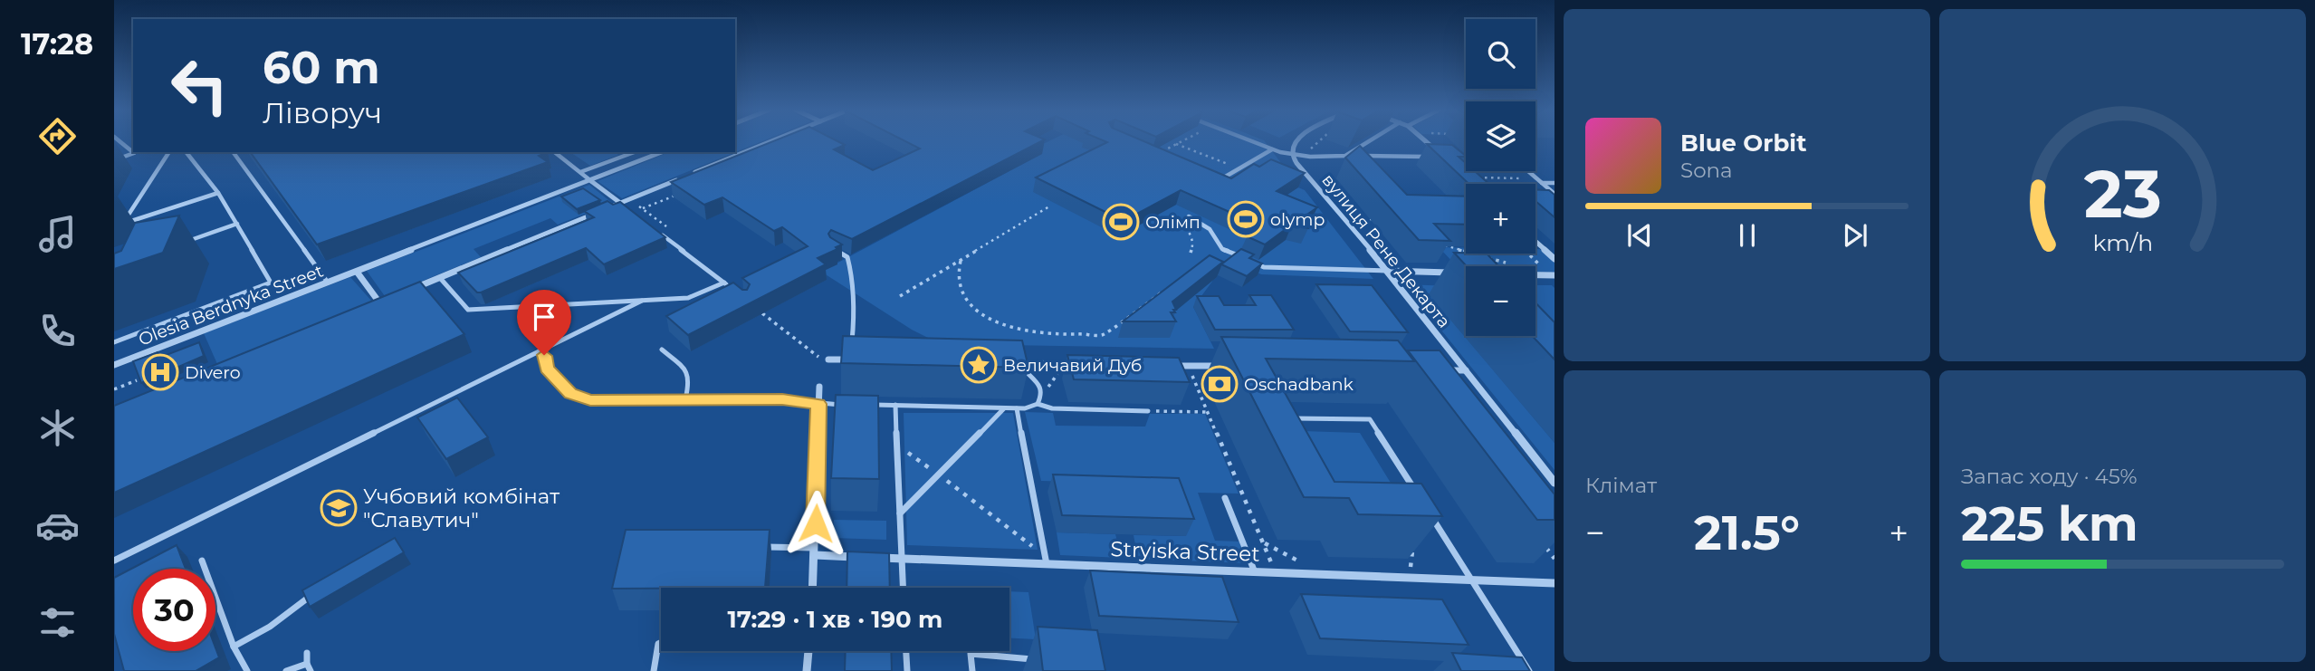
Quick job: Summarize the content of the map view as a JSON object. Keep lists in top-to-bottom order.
{
  "streets": {
    "street": ["вулиця Рене Декарта", "Olesia Berdnyka Street", "Stryiska Street"]
  },
  "places": {
    "sports": ["olymp", "Олімп"],
    "place": ["Величавий Дуб"],
    "hospital": ["Divero"],
    "bank": ["Oschadbank"],
    "school or university": ["Учбовий комбінат \"Славутич\""]
  },
  "page": {
    "tabs": "17:28",
    "map_buttons": ["+", "−"],
    "turn": ["60 m", "Ліворуч"],
    "song": ["Blue Orbit", "Sona"],
    "tile": [
      "Клімат",
      ["Запас ходу · 45%", "225 km"]
    ],
    "heat": ["−", "21.5°", "+"],
    "limit": "30",
    "trip": "17:29 · 1 хв · 190 m",
    "gauge": ["23", "km/h"]
  }
}
